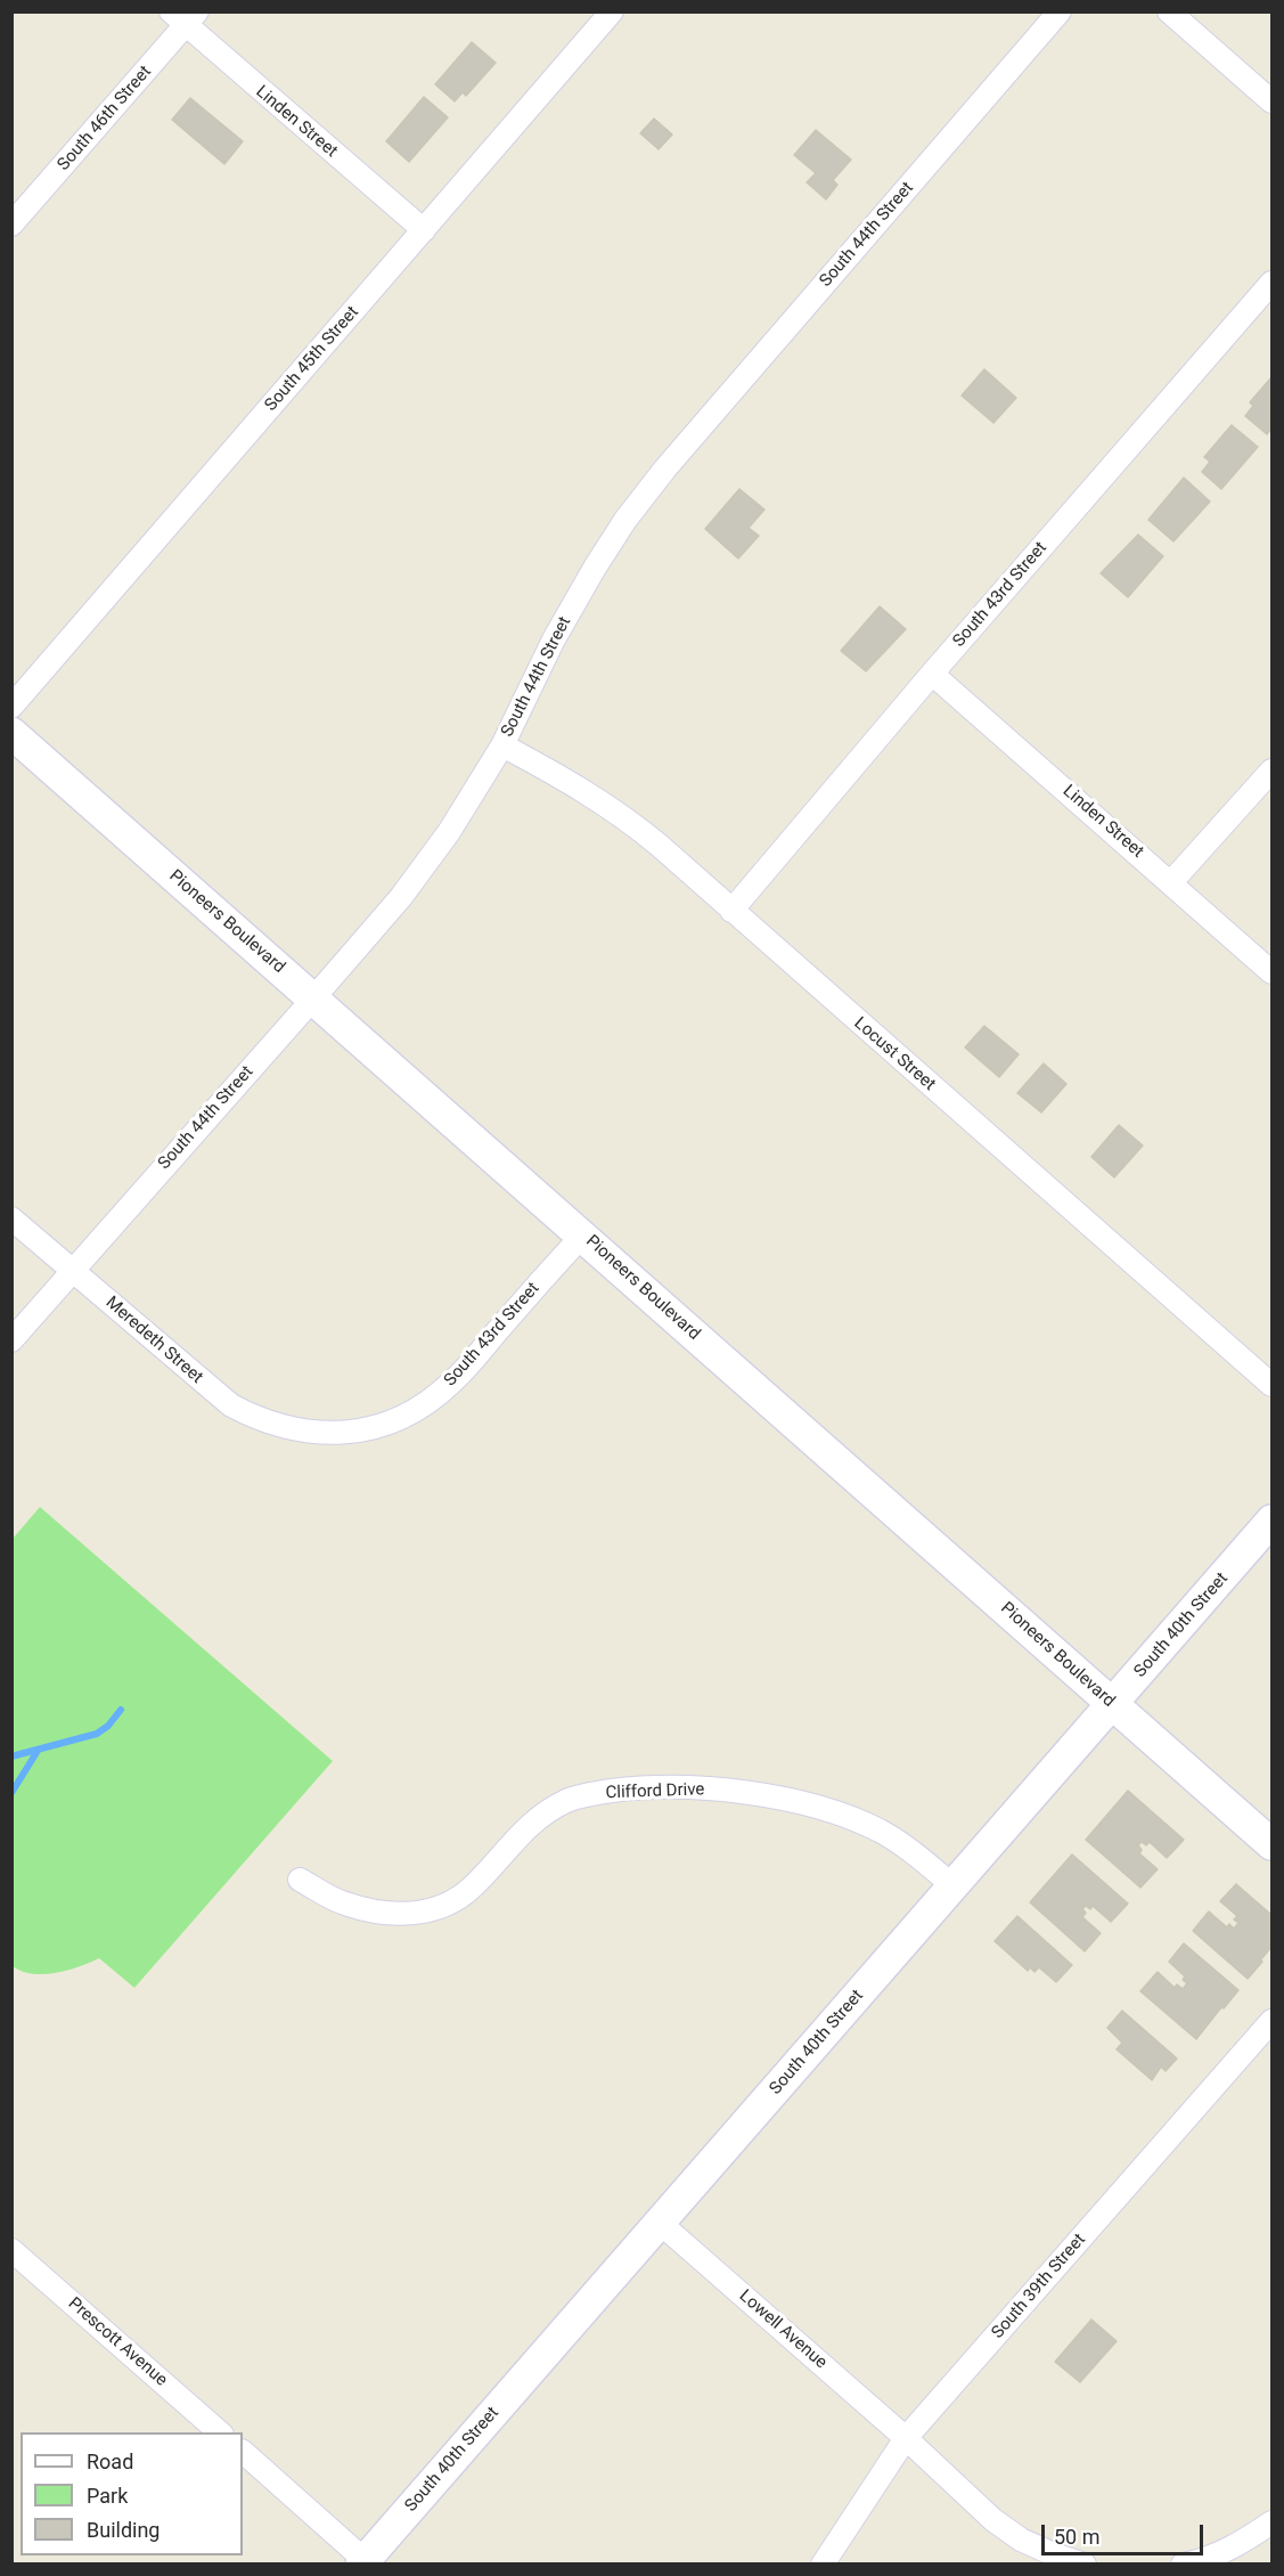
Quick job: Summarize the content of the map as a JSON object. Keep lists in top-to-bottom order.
{
  "streets": {
    "main road": ["Pioneers Boulevard", "South 40th Street"],
    "street": [
      "South 46th Street",
      "Linden Street",
      "South 44th Street",
      "South 45th Street",
      "South 43rd Street",
      "Locust Street",
      "Meredeth Street",
      "Clifford Drive",
      "South 39th Street",
      "Lowell Avenue",
      "Prescott Avenue"
    ]
  },
  "crossings": [
    ["South 46th Street", "Linden Street"],
    ["Linden Street", "South 45th Street"],
    ["Linden Street", "South 43rd Street"],
    ["South 44th Street", "Pioneers Boulevard"],
    ["South 44th Street", "Locust Street"],
    ["South 44th Street", "Meredeth Street"],
    ["South 43rd Street", "Pioneers Boulevard"],
    ["South 43rd Street", "Locust Street"],
    ["South 43rd Street", "Meredeth Street"],
    ["Pioneers Boulevard", "South 40th Street"],
    ["South 40th Street", "Clifford Drive"],
    ["South 40th Street", "Lowell Avenue"],
    ["South 39th Street", "Lowell Avenue"]
  ],
  "legend": ["Road", "Park", "Building"],
  "scale_bar": "50 m"
}
